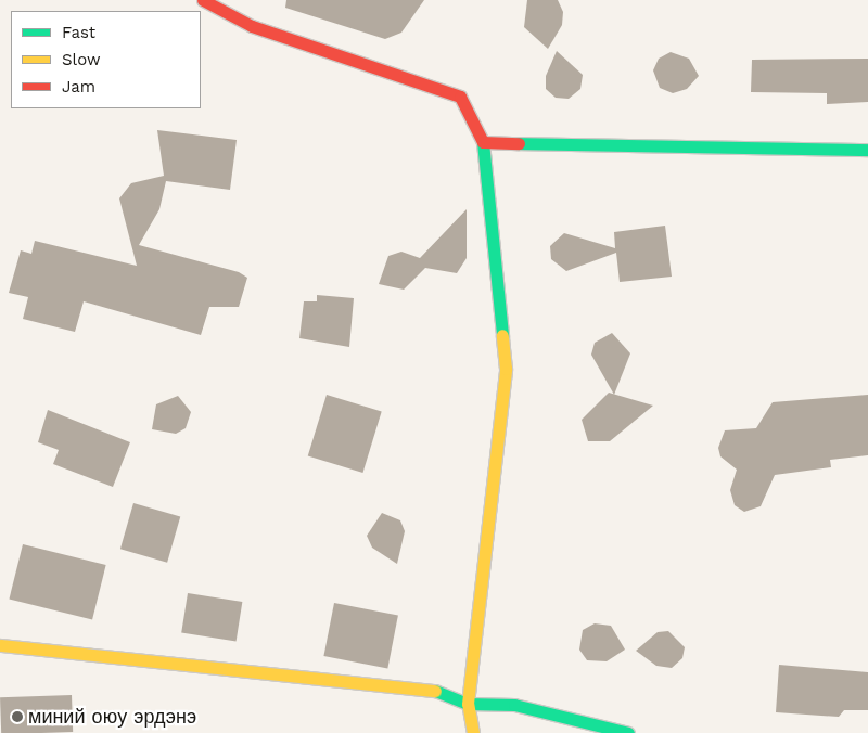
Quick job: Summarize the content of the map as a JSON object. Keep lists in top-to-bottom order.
{
  "places": ["миний оюу эрдэнэ"],
  "legend": ["Fast", "Slow", "Jam"]
}
